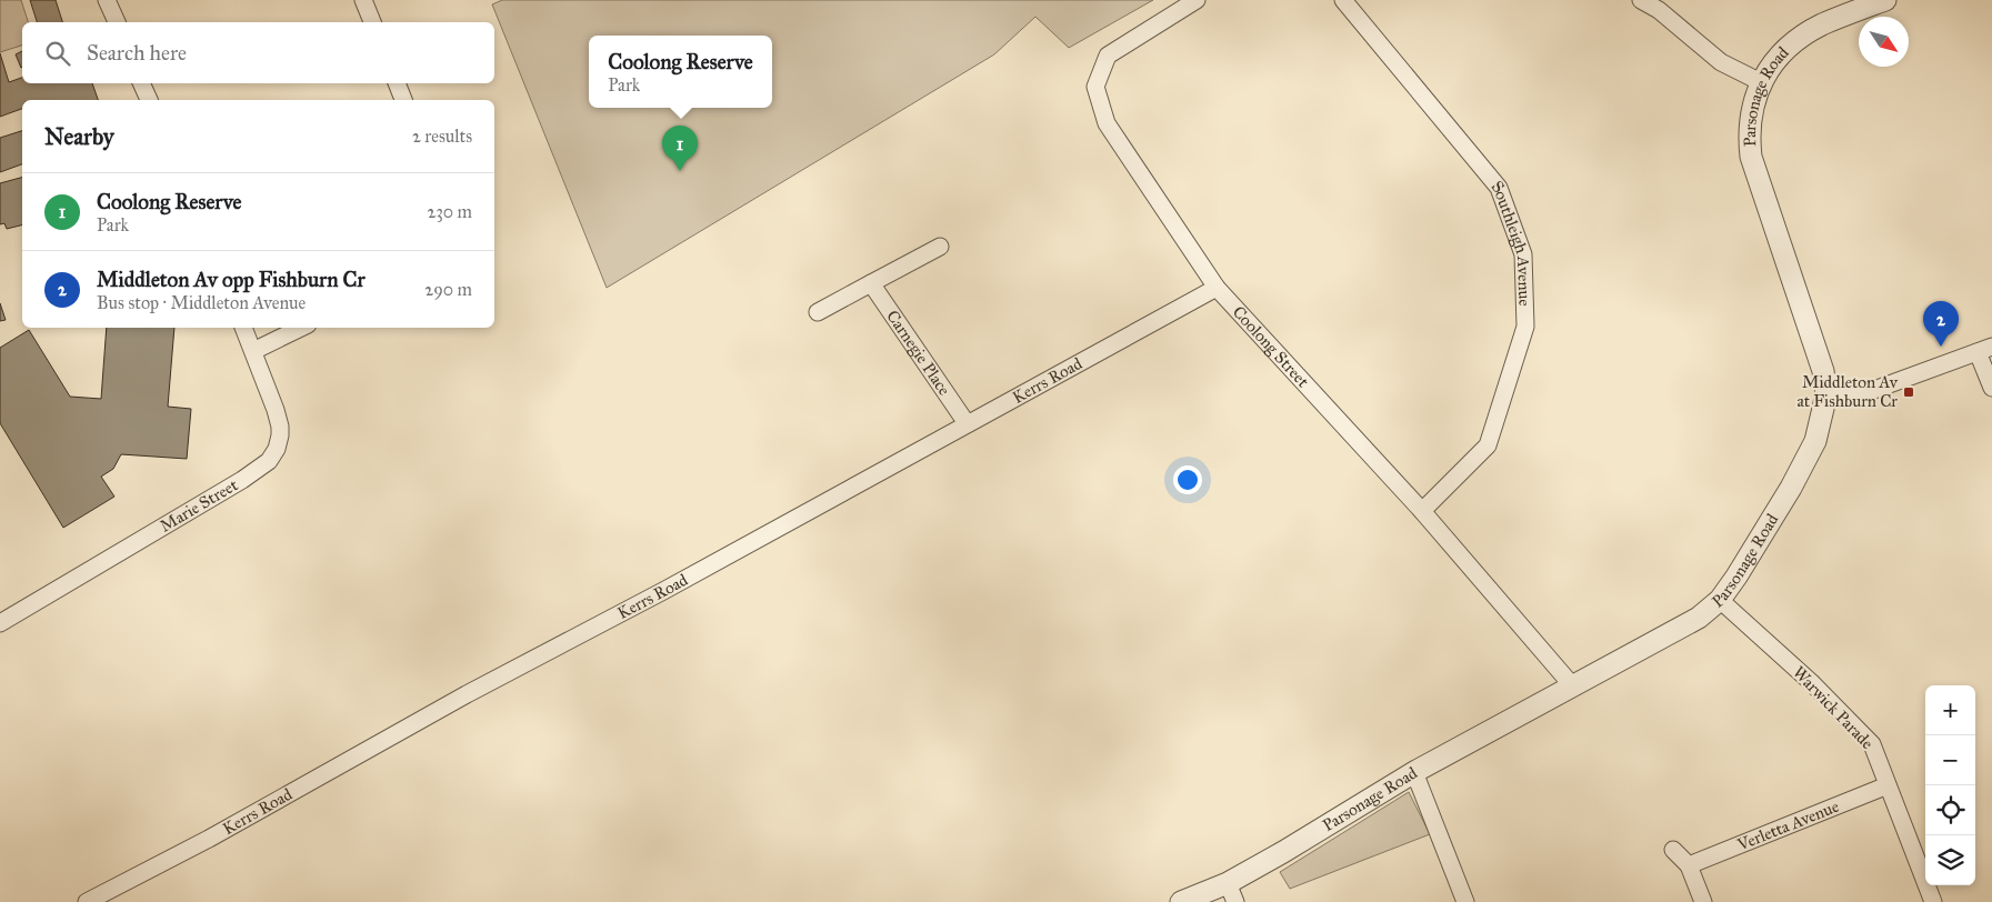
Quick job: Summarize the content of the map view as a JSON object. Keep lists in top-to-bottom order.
{
  "streets": {
    "street": [
      "Parsonage Road",
      "Southleigh Avenue",
      "Coolong Street",
      "Carnegie Place",
      "Kerrs Road",
      "Marie Street",
      "Warwick Parade",
      "Verletta Avenue"
    ]
  },
  "crossings": [
    ["Parsonage Road", "Coolong Street"],
    ["Parsonage Road", "Warwick Parade"],
    ["Southleigh Avenue", "Coolong Street"],
    ["Coolong Street", "Kerrs Road"],
    ["Carnegie Place", "Kerrs Road"],
    ["Warwick Parade", "Verletta Avenue"]
  ],
  "places": {
    "transit": ["Middleton Av at Fishburn Cr"]
  },
  "north": "bottom right",
  "page": {
    "search": "Search here",
    "popup": ["Coolong Reserve", "Park"],
    "heading": ["Nearby", "2 results"],
    "pins": ["1", "2"],
    "list": [
      {
        "mark": "1",
        "name": "Coolong Reserve",
        "note": "Park",
        "value": "230 m"
      },
      {
        "mark": "2",
        "name": "Middleton Av opp Fishburn Cr",
        "note": "Bus stop · Middleton Avenue",
        "value": "290 m"
      }
    ],
    "map_buttons": ["+", "−"]
  }
}
